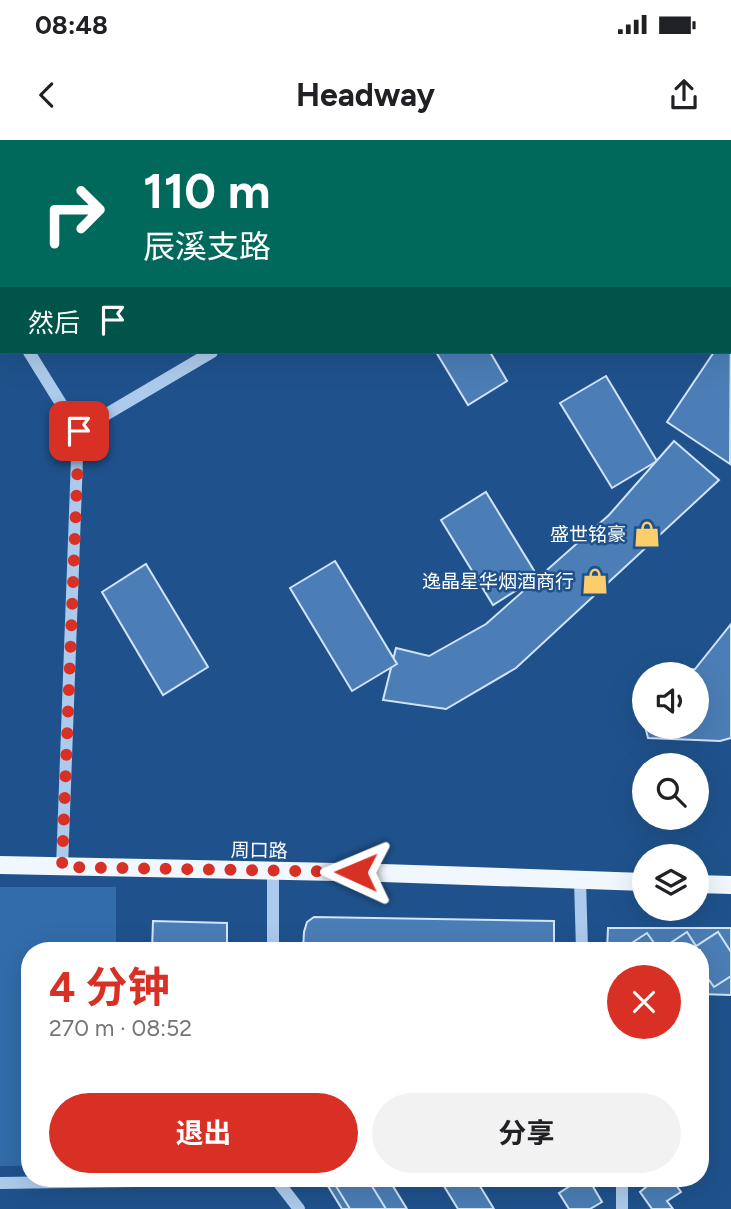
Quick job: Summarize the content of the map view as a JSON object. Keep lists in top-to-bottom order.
{
  "streets": {
    "main road": ["周口路"]
  },
  "places": {
    "shop": ["盛世铭豪", "逸晶星华烟酒商行"]
  },
  "page": {
    "status": "08:48",
    "header": "Headway",
    "turn": ["110 m", "辰溪支路"],
    "then": "然后",
    "heading": ["4 分钟", "270 m · 08:52"],
    "buttons": ["退出", "分享"]
  }
}
